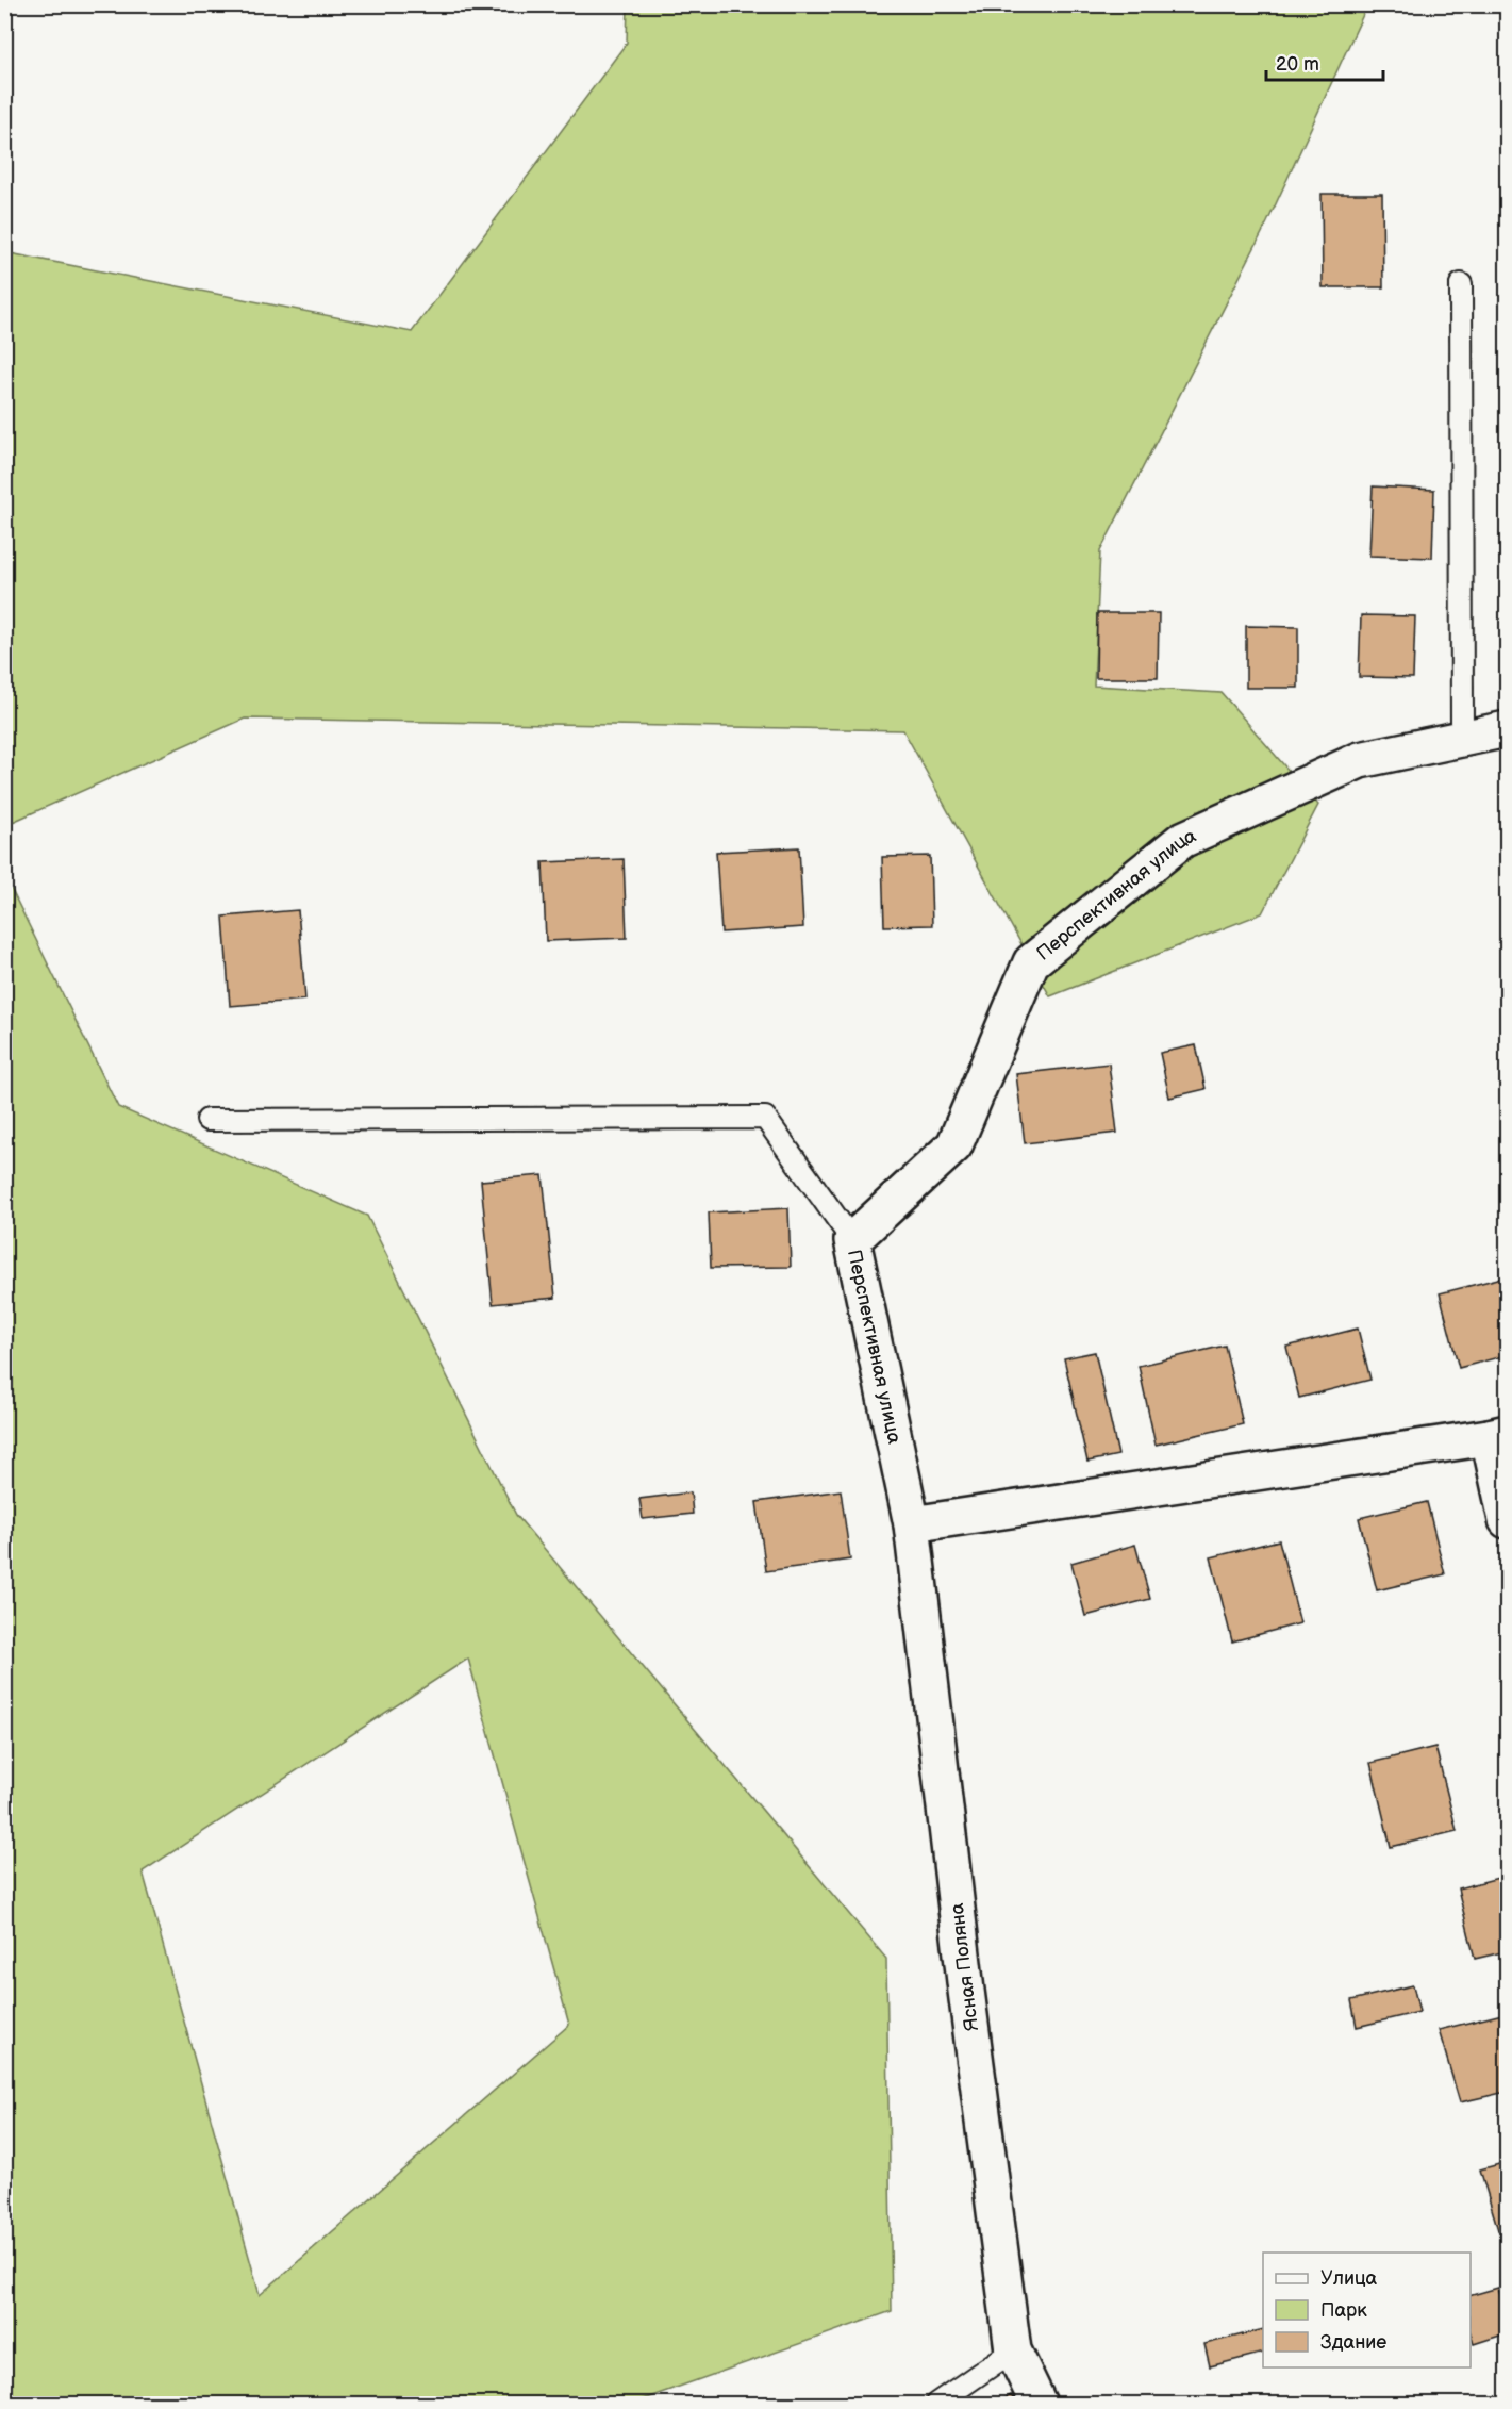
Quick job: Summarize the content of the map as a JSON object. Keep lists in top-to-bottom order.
{
  "streets": {
    "street": ["Перспективная улица", "Ясная Поляна"]
  },
  "crossings": [
    ["Перспективная улица", "Ясная Поляна"]
  ],
  "legend": ["Улица", "Парк", "Здание"],
  "scale_bar": "20 m"
}
